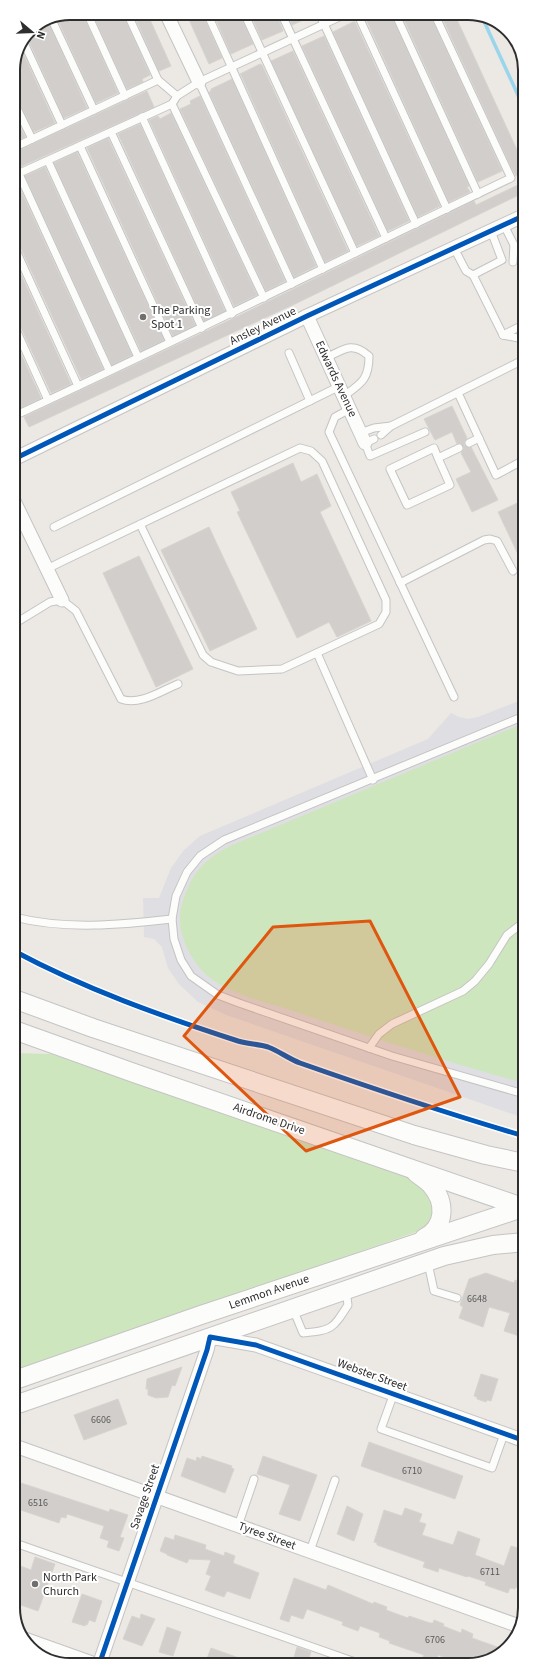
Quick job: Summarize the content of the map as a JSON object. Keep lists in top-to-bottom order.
{
  "streets": {
    "main road": ["Airdrome Drive", "Lemmon Avenue"],
    "street": [
      "Ansley Avenue",
      "Edwards Avenue",
      "Webster Street",
      "Savage Street",
      "Tyree Street"
    ]
  },
  "crossings": [
    ["Ansley Avenue", "Edwards Avenue"],
    ["Lemmon Avenue", "Webster Street"],
    ["Lemmon Avenue", "Savage Street"],
    ["Webster Street", "Savage Street"],
    ["Savage Street", "Tyree Street"]
  ],
  "places": ["The Parking Spot 1", "North Park Church"],
  "house_numbers": [
    "6648",
    "6606",
    "6710",
    "6516",
    "6711",
    "6706"
  ],
  "north": "right"
}
